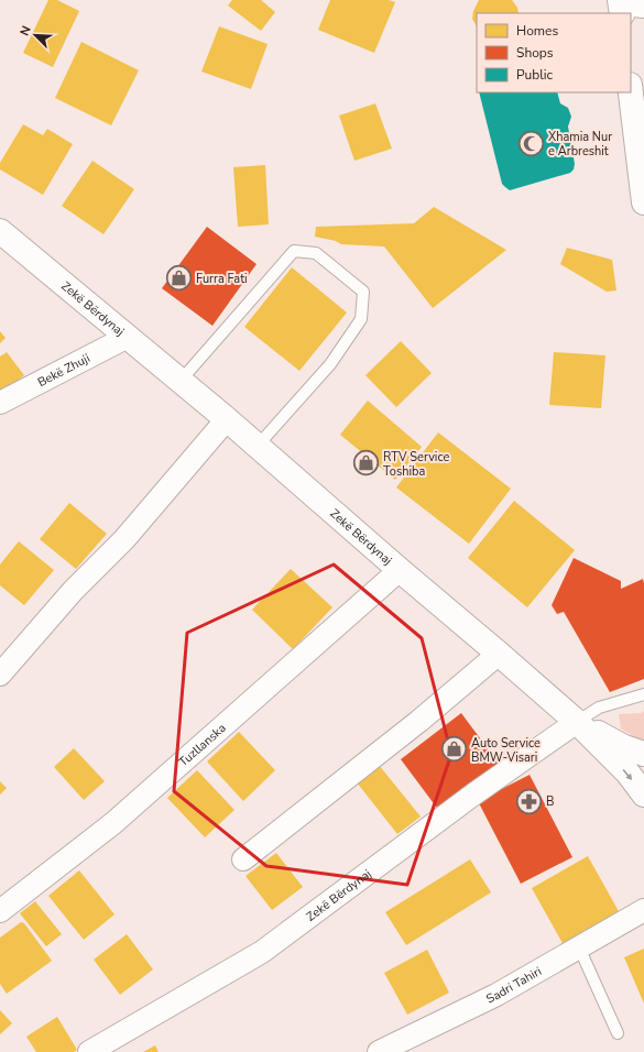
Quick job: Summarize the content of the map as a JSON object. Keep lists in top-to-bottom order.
{
  "streets": {
    "main road": ["Zekë Bërdynaj"],
    "street": ["Bekë Zhuji", "Tuzllanska", "Sadri Tahiri"]
  },
  "crossings": [
    ["Zekë Bërdynaj", "Bekë Zhuji"],
    ["Zekë Bërdynaj", "Tuzllanska"]
  ],
  "places": {
    "mosque": ["Xhamia Nur e Arbreshit"],
    "shop": ["Furra Fati", "RTV Service Toshiba", "Auto Service BMW-Visari"],
    "pharmacy": ["B"]
  },
  "legend": ["Homes", "Shops", "Public"],
  "north": "top left"
}
